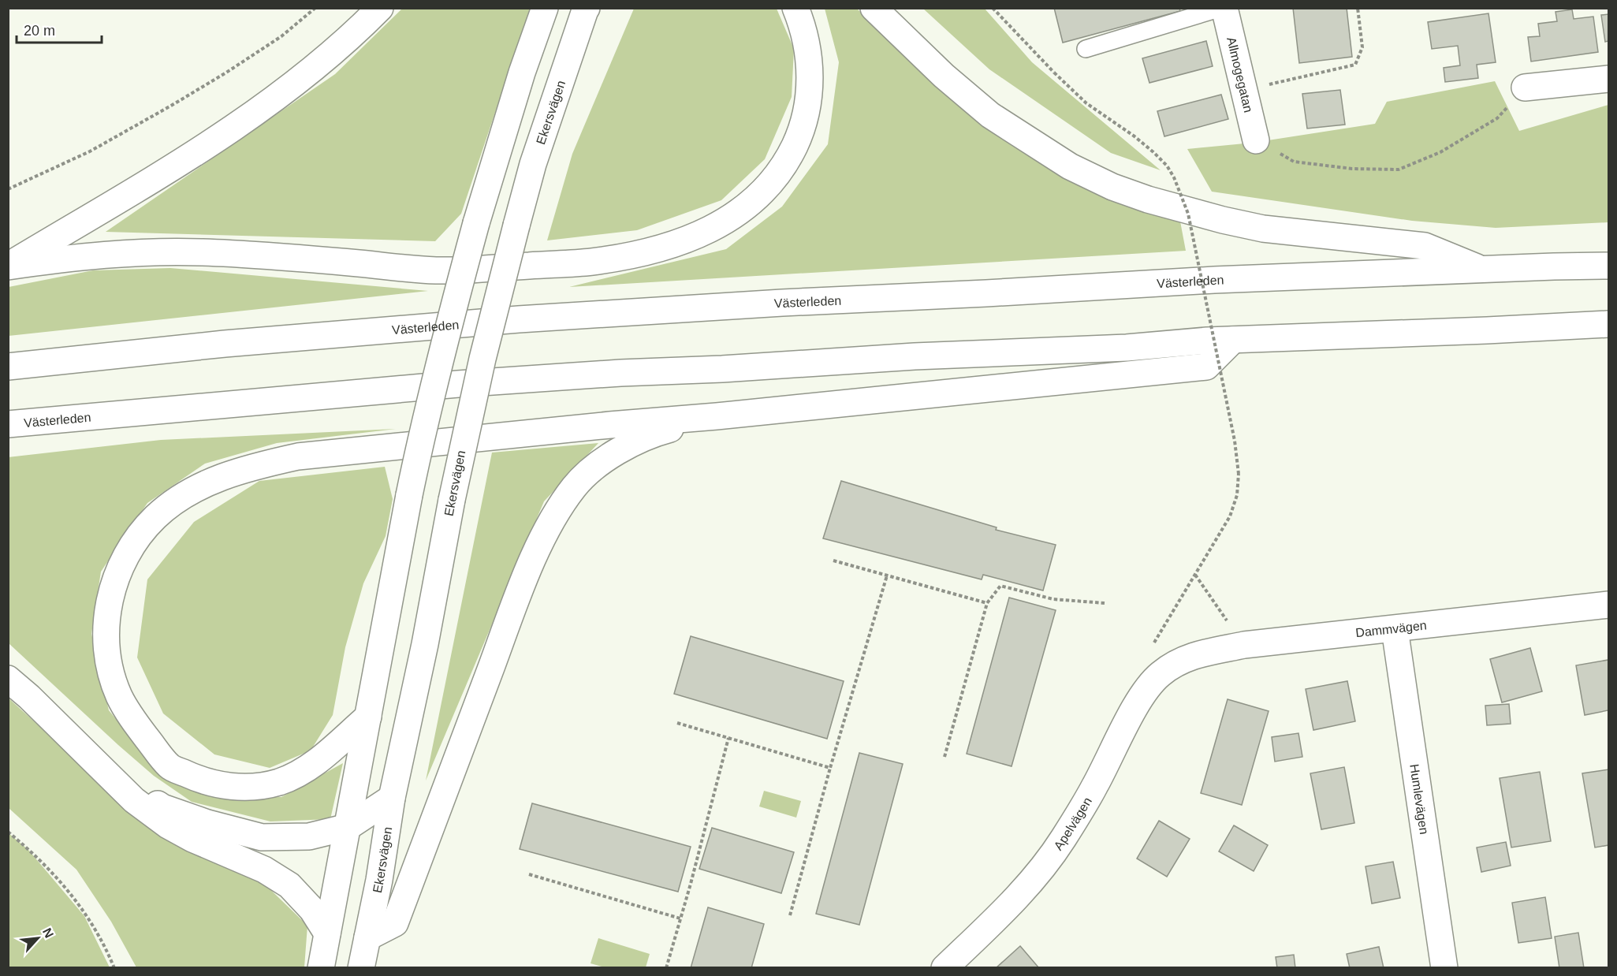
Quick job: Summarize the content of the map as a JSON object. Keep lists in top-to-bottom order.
{
  "streets": {
    "main road": [
      "Allmogegatan",
      "Ekersvägen",
      "Västerleden",
      "Dammvägen",
      "Humlevägen",
      "Apelvägen"
    ]
  },
  "crossings": [
    ["Dammvägen", "Humlevägen"],
    ["Dammvägen", "Apelvägen"]
  ],
  "scale_bar": "20 m",
  "north": "top right"
}
